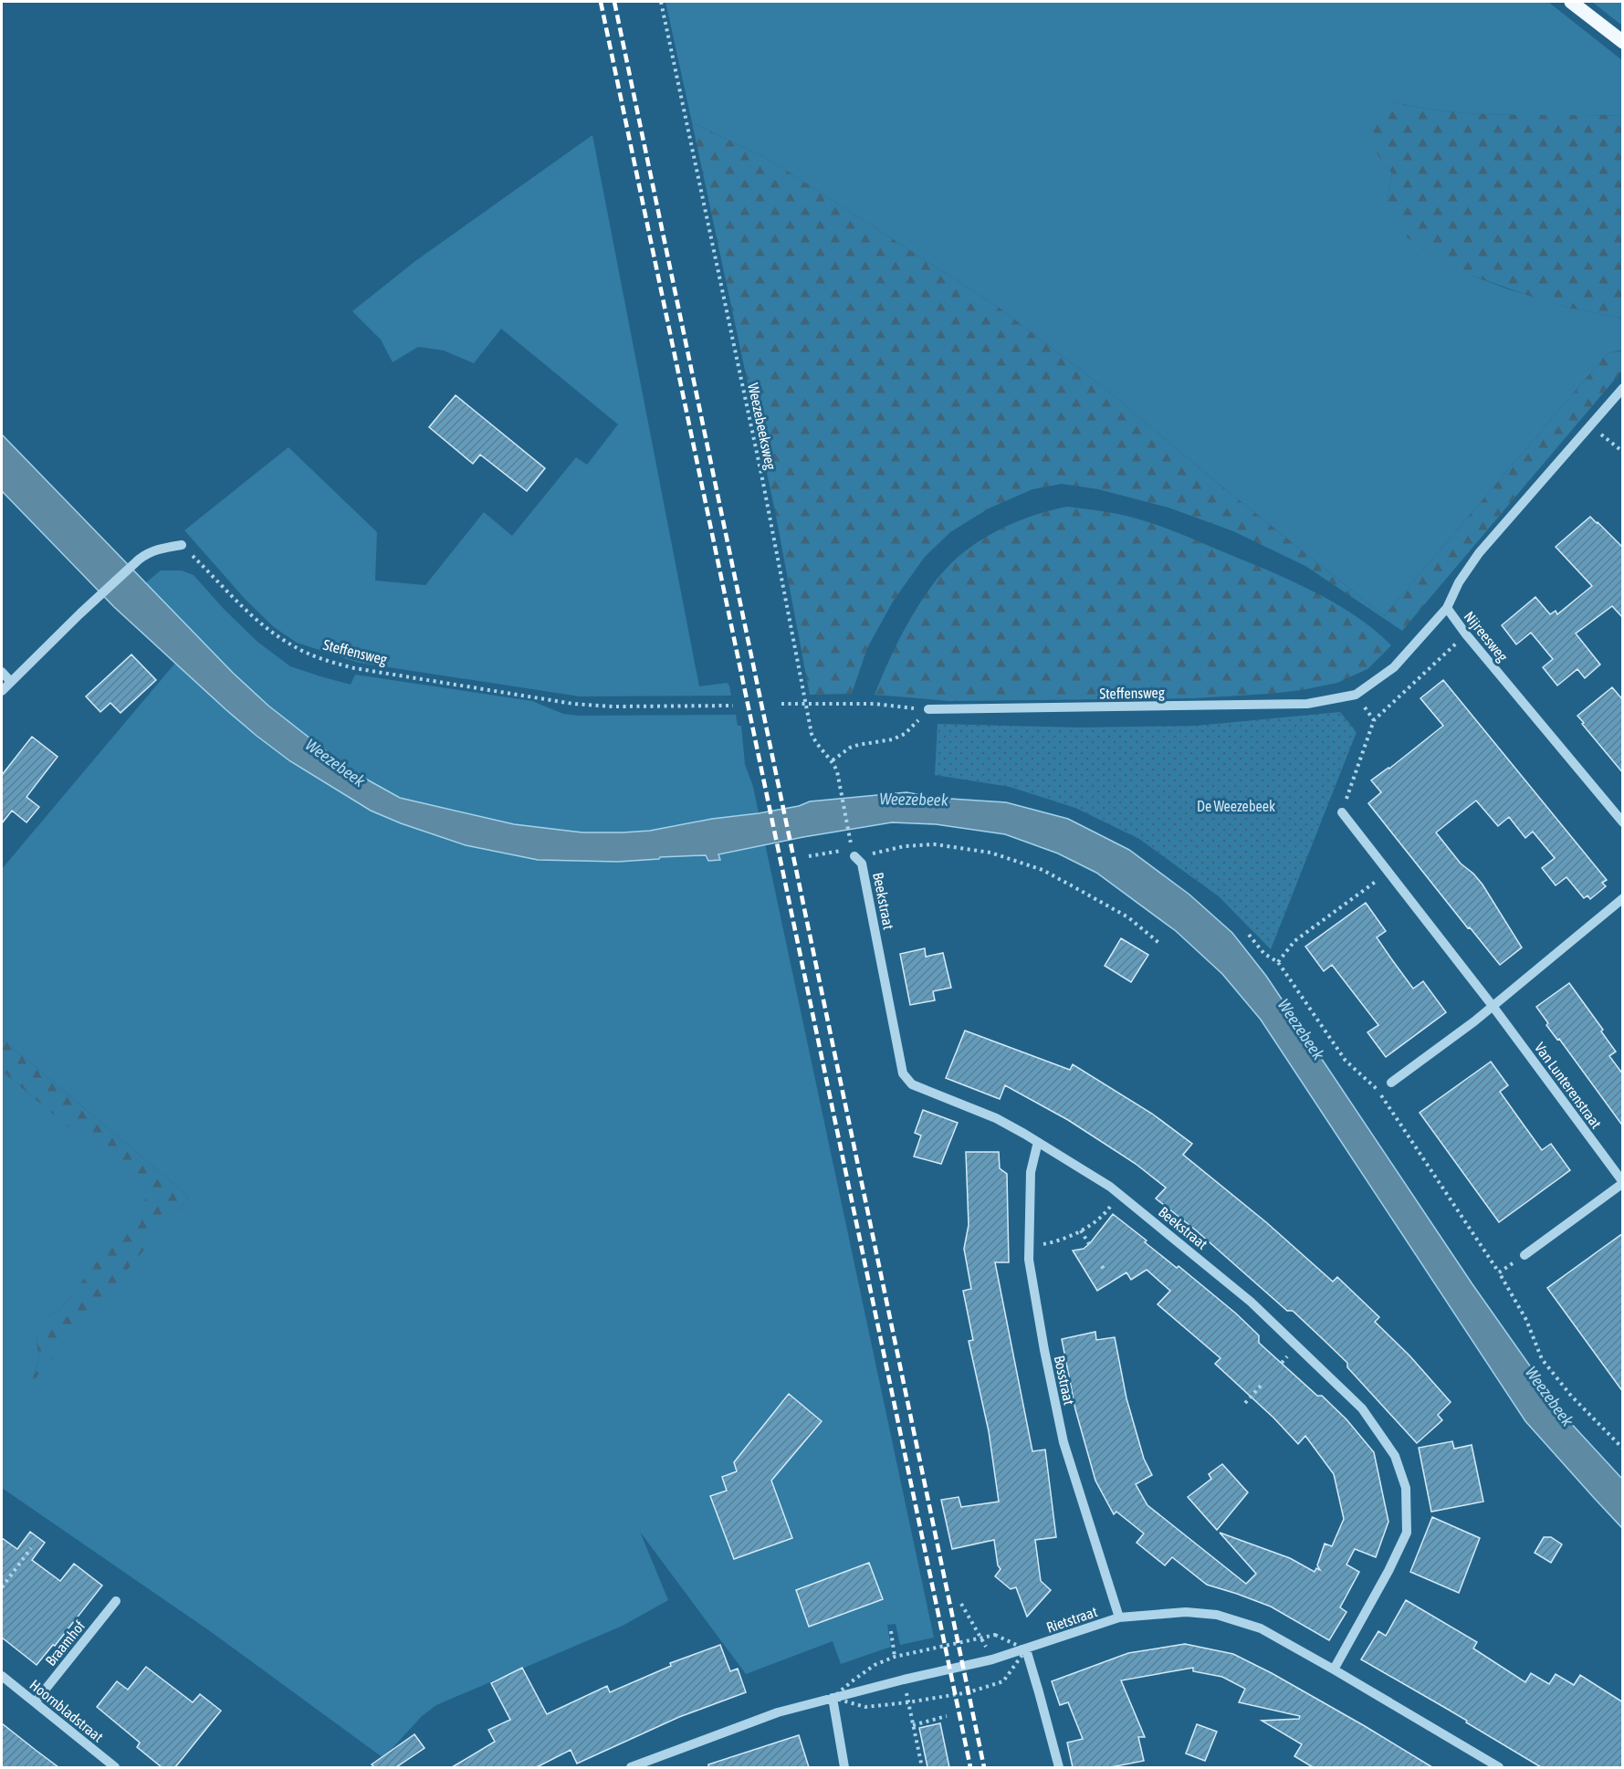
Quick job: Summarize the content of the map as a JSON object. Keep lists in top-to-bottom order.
{
  "streets": {
    "street": [
      "Nijreesweg",
      "Steffensweg",
      "Beekstraat",
      "Van Lunterenstraat",
      "Bosstraat",
      "Rietstraat",
      "Braamhof",
      "Hoornbladstraat"
    ],
    "path": ["Weezebeeksweg"]
  },
  "crossings": [
    ["Weezebeeksweg", "Beekstraat"],
    ["Nijreesweg", "Steffensweg"],
    ["Beekstraat", "Bosstraat"],
    ["Beekstraat", "Rietstraat"],
    ["Bosstraat", "Rietstraat"],
    ["Braamhof", "Hoornbladstraat"]
  ],
  "water": ["Weezebeek"],
  "parks": ["De Weezebeek"]
}
